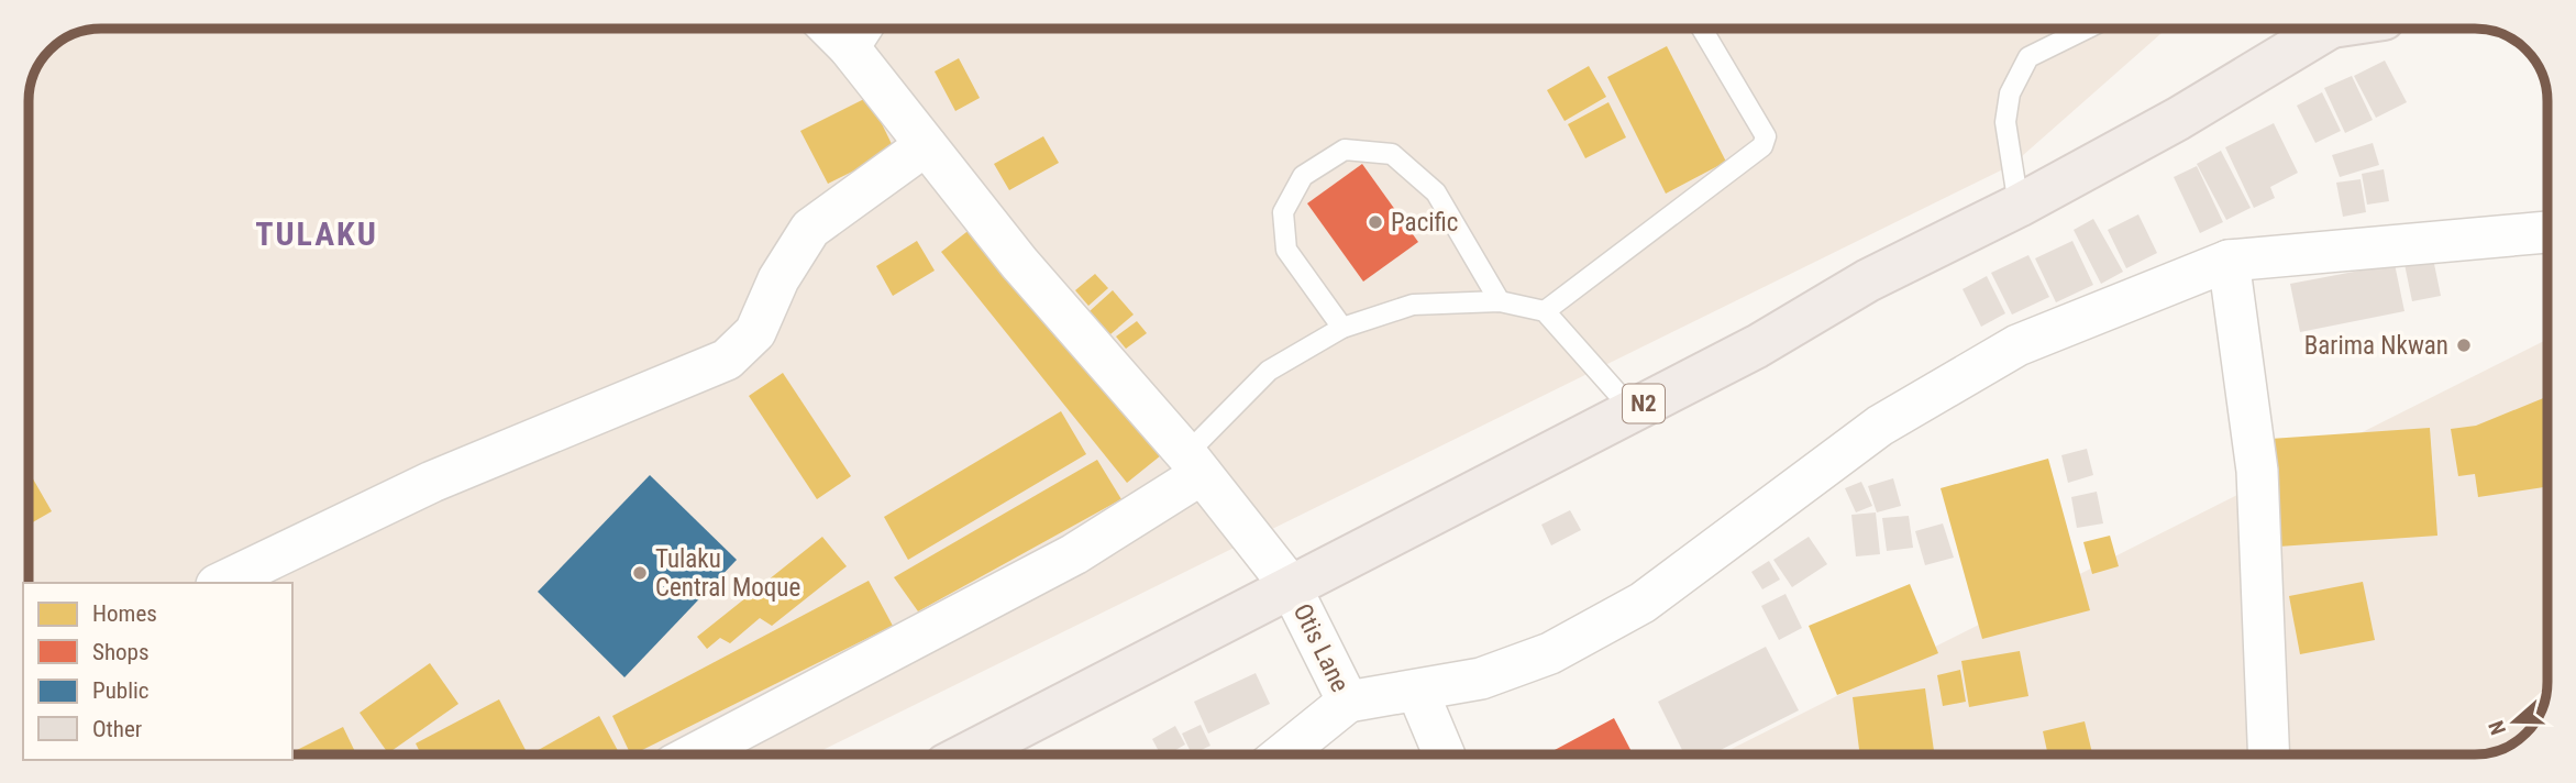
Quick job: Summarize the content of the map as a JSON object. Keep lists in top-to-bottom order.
{
  "streets": {
    "highway": ["N2"],
    "street": ["Otis Lane"]
  },
  "crossings": [
    ["N2", "Otis Lane"]
  ],
  "districts": ["TULAKU"],
  "places": ["Pacific", "Barima Nkwan", "Tulaku Central Moque"],
  "legend": [
    "Homes",
    "Shops",
    "Public",
    "Other"
  ],
  "north": "left"
}
